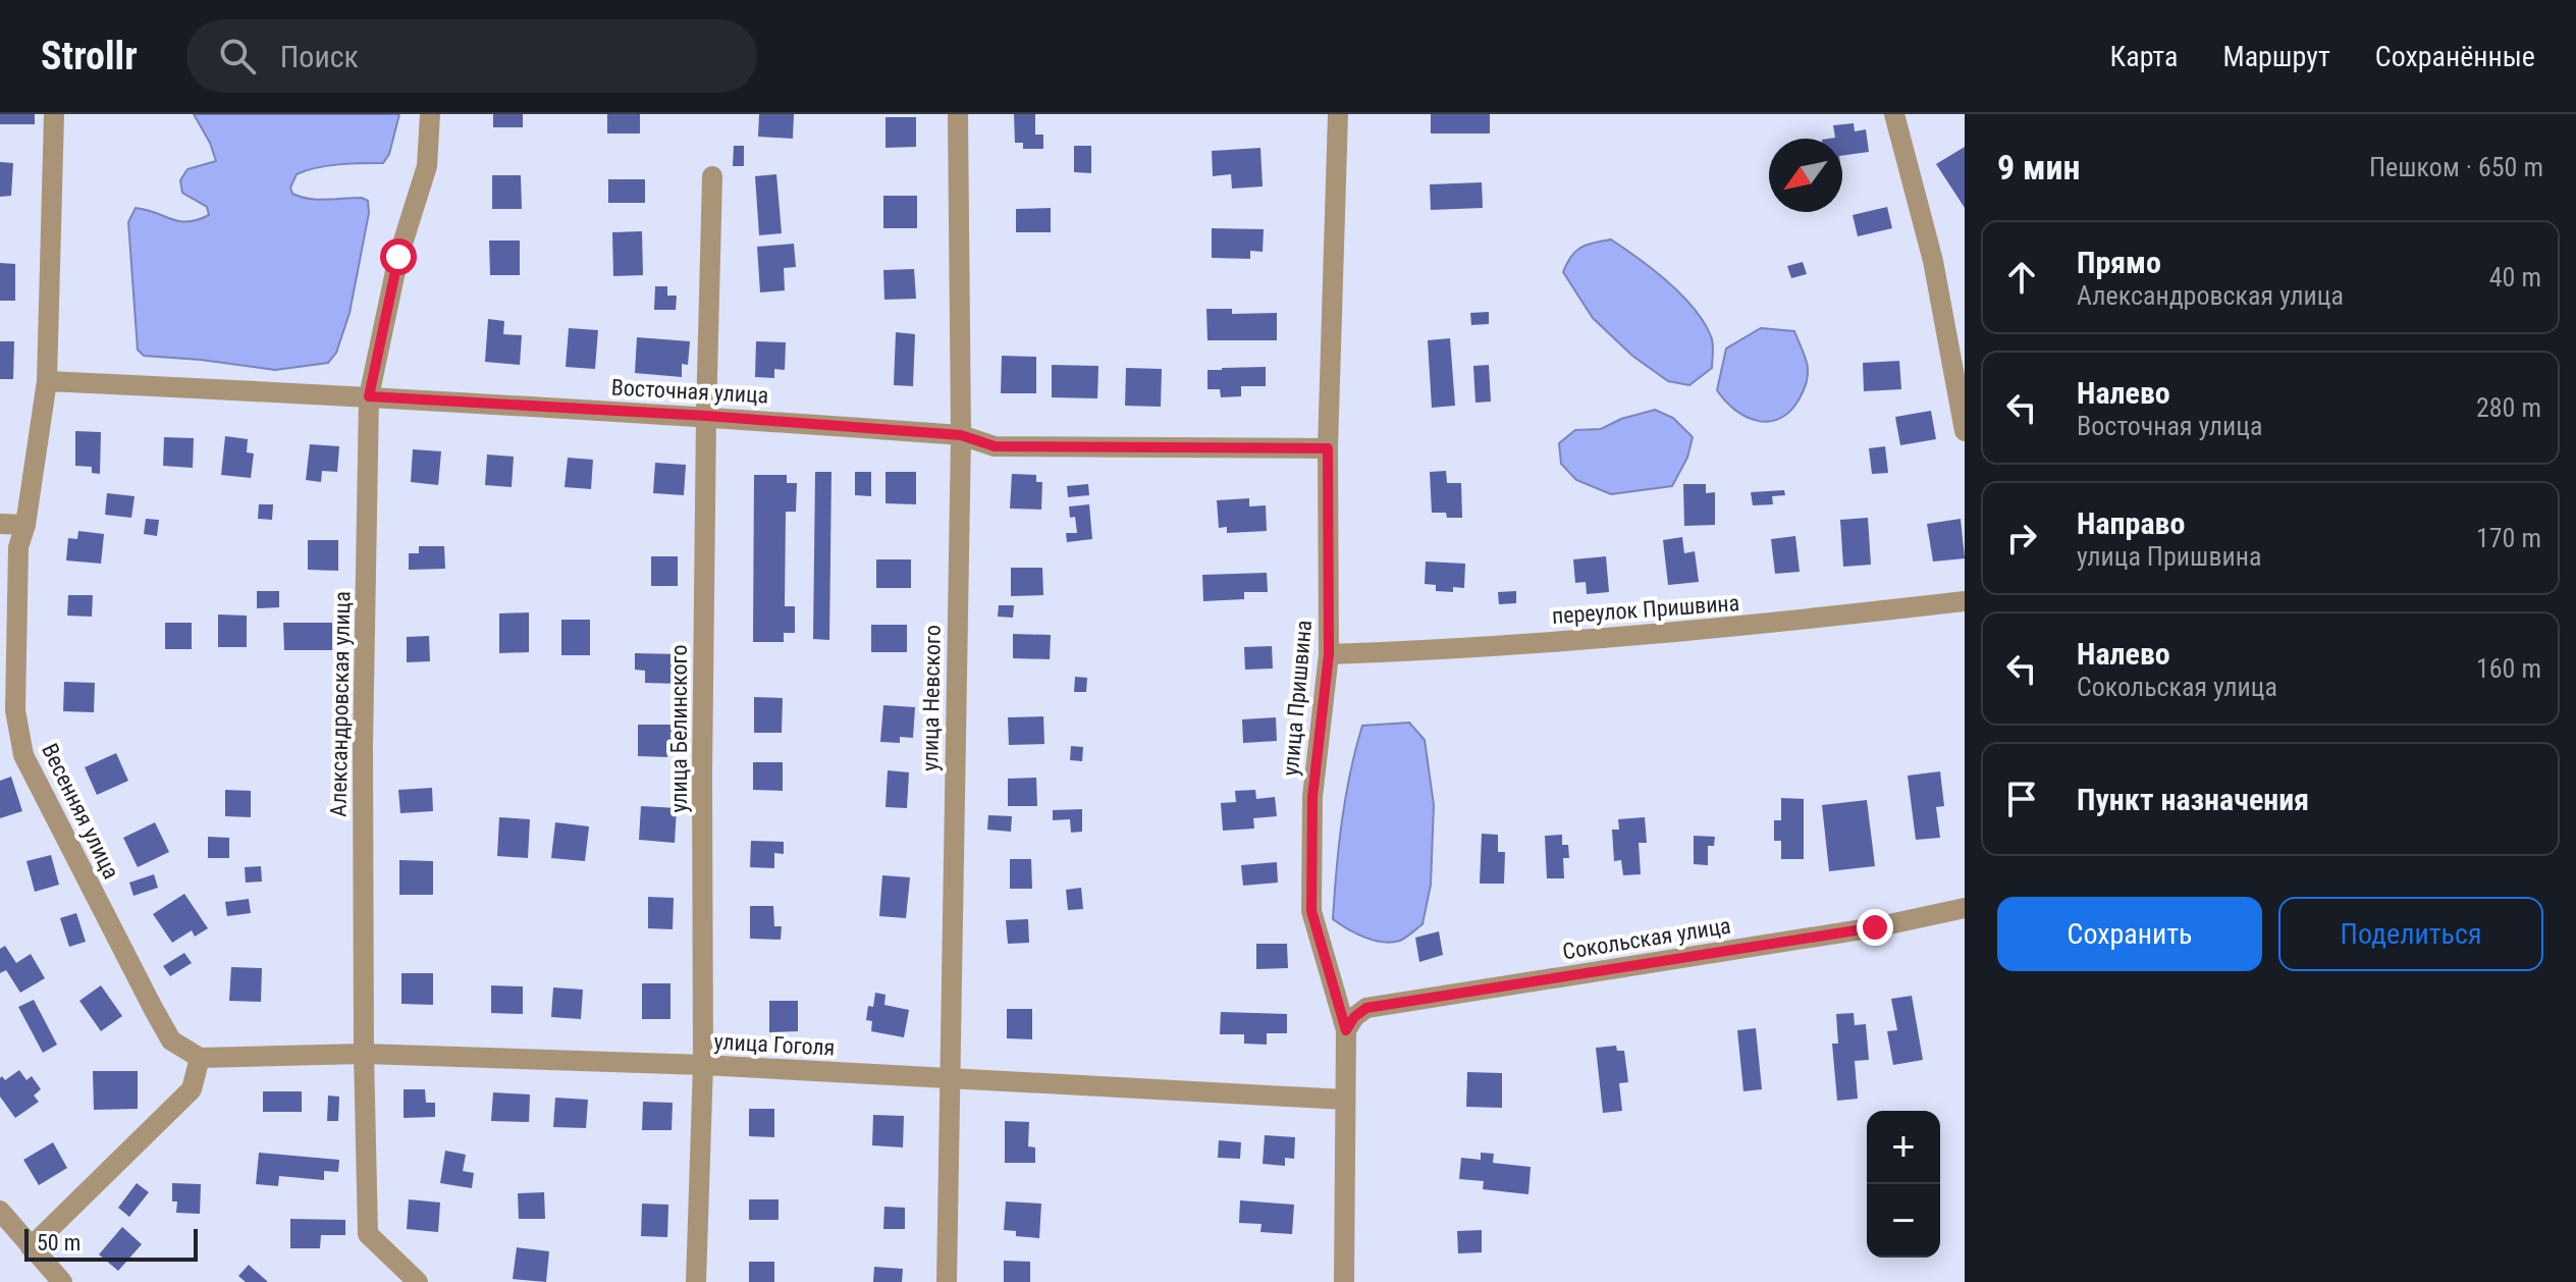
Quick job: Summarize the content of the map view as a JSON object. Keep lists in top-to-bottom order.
{
  "streets": {
    "street": [
      "Восточная улица",
      "переулок Пришвина",
      "улица Невского",
      "улица Пришвина",
      "Александровская улица",
      "улица Белинского",
      "Весенняя улица",
      "Сокольская улица",
      "улица Гоголя"
    ]
  },
  "crossings": [
    ["Восточная улица", "улица Невского"],
    ["Восточная улица", "улица Пришвина"],
    ["Восточная улица", "Александровская улица"],
    ["Восточная улица", "улица Белинского"],
    ["Восточная улица", "Весенняя улица"],
    ["переулок Пришвина", "улица Пришвина"],
    ["улица Невского", "улица Гоголя"],
    ["улица Пришвина", "Сокольская улица"],
    ["улица Пришвина", "улица Гоголя"],
    ["Александровская улица", "улица Гоголя"],
    ["улица Белинского", "улица Гоголя"],
    ["Весенняя улица", "улица Гоголя"]
  ],
  "scale_bar": "50 m",
  "north": "bottom left",
  "page": {
    "header": "Strollr",
    "search": "Поиск",
    "nav": ["Карта", "Маршрут", "Сохранённые"],
    "heading": ["9 мин", "Пешком · 650 m"],
    "list": [
      ["Прямо", "Александровская улица", "40 m"],
      ["Налево", "Восточная улица", "280 m"],
      ["Направо", "улица Пришвина", "170 m"],
      ["Налево", "Сокольская улица", "160 m"],
      "Пункт назначения"
    ],
    "buttons": ["Сохранить", "Поделиться"],
    "map_buttons": ["+", "−"],
    "scale": "50 m"
  }
}
